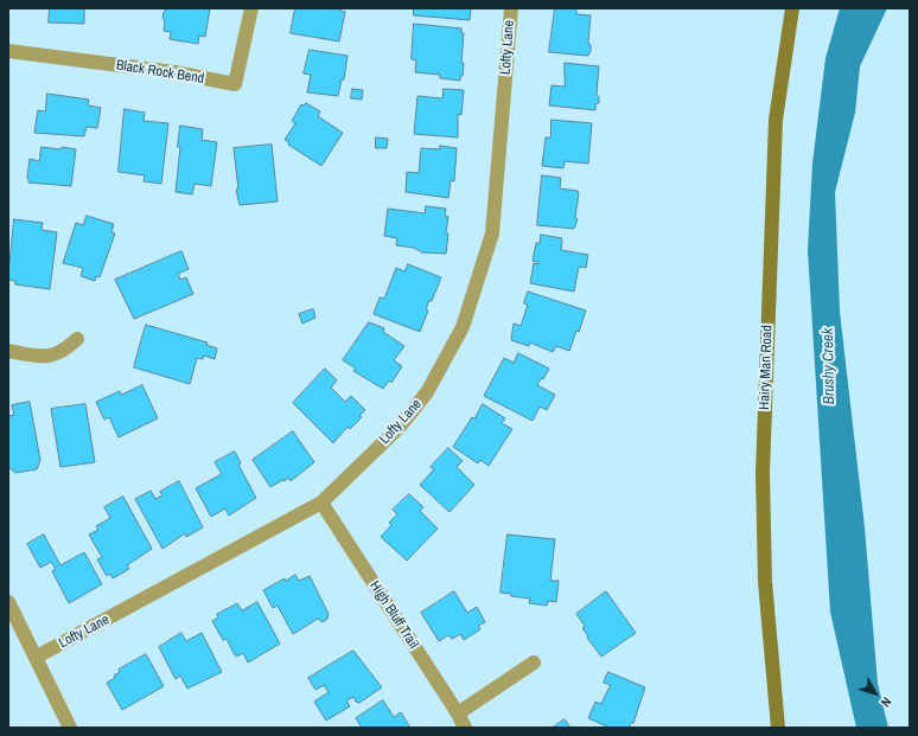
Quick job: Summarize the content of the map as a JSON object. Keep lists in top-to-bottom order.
{
  "streets": {
    "street": [
      "Lofty Lane",
      "Black Rock Bend",
      "Hairy Man Road",
      "High Bluff Trail"
    ]
  },
  "crossings": [
    ["Lofty Lane", "High Bluff Trail"]
  ],
  "water": ["Brushy Creek"],
  "north": "bottom right"
}
